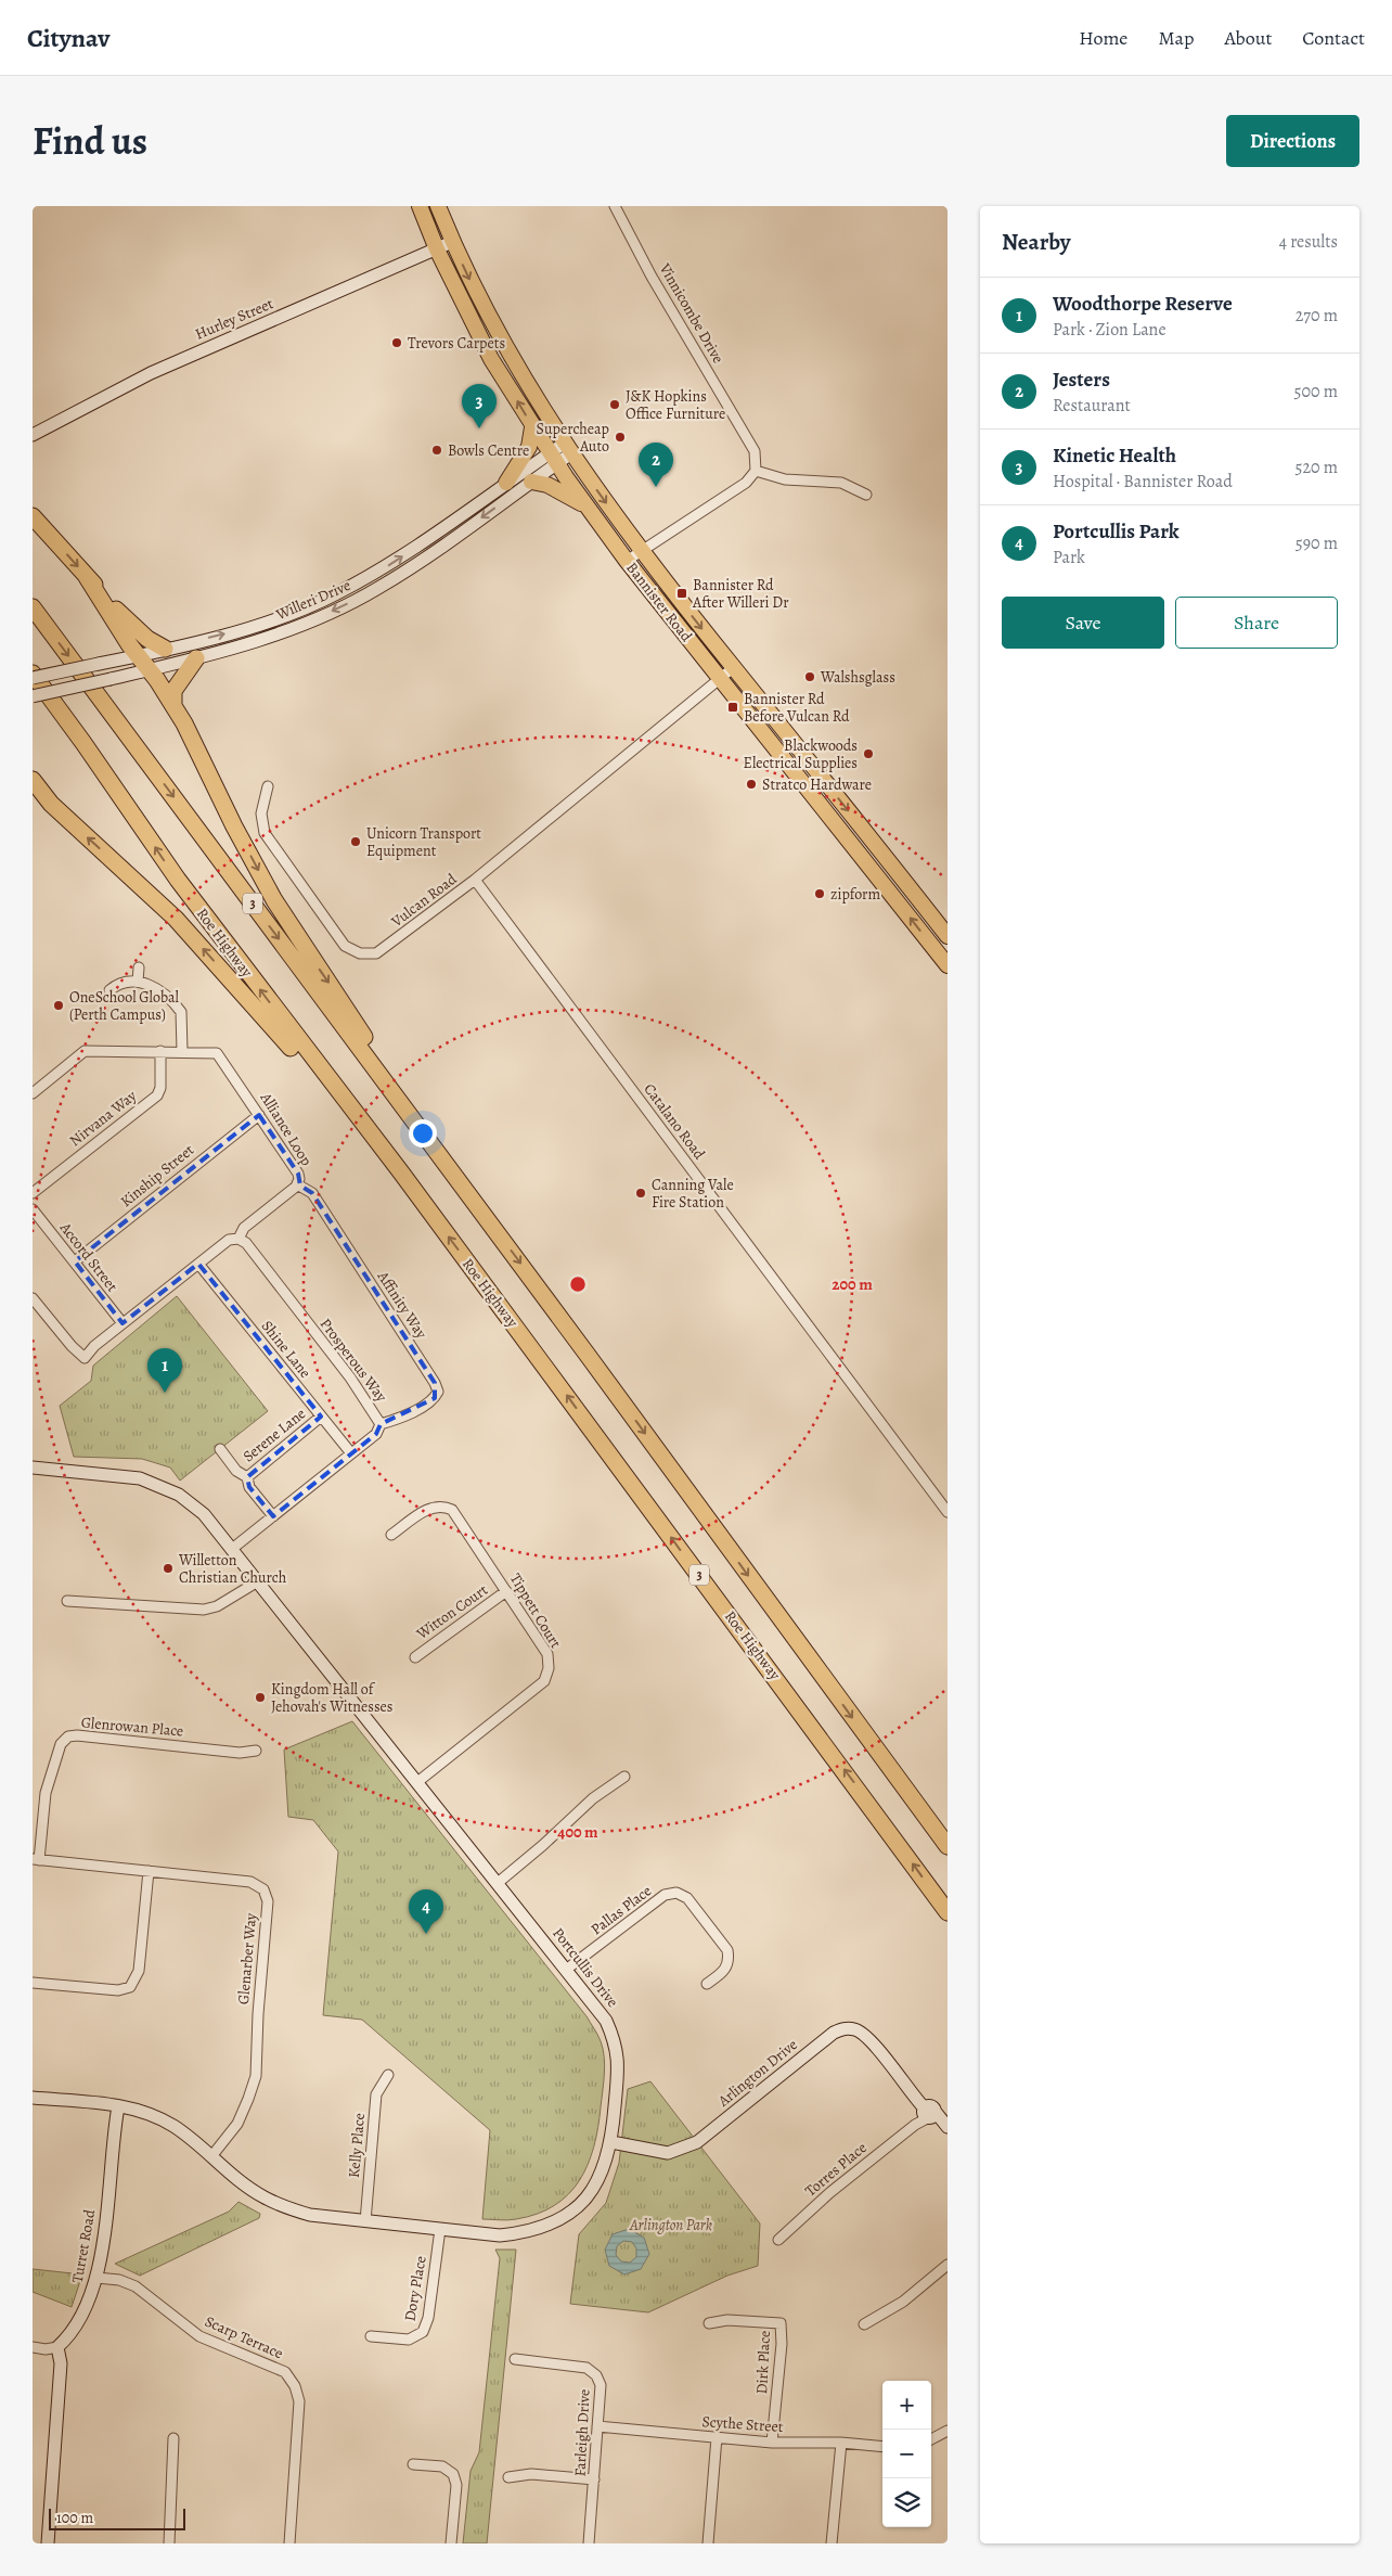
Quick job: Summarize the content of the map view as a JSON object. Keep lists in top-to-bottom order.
{
  "streets": {
    "highway": ["3", "Roe Highway"],
    "main road": ["Bannister Road"],
    "street": [
      "Vinnicombe Drive",
      "Hurley Street",
      "Willeri Drive",
      "Vulcan Road",
      "Nirvana Way",
      "Catalano Road",
      "Alliance Loop",
      "Kinship Street",
      "Accord Street",
      "Affinity Way",
      "Shine Lane",
      "Prosperous Way",
      "Serene Lane",
      "Tippett Court",
      "Witton Court",
      "Glenrowan Place",
      "Pallas Place",
      "Glenarber Way",
      "Portcullis Drive",
      "Arlington Drive",
      "Kelly Place",
      "Torres Place",
      "Turret Road",
      "Dory Place",
      "Scarp Terrace",
      "Dirk Place",
      "Scythe Street",
      "Farleigh Drive"
    ]
  },
  "crossings": [
    ["Hurley Street", "Bannister Road"],
    ["Willeri Drive", "Bannister Road"],
    ["Bannister Road", "Vulcan Road"],
    ["Vulcan Road", "Catalano Road"],
    ["Nirvana Way", "Alliance Loop"],
    ["Alliance Loop", "Kinship Street"],
    ["Alliance Loop", "Accord Street"],
    ["Alliance Loop", "Affinity Way"],
    ["Alliance Loop", "Shine Lane"],
    ["Alliance Loop", "Prosperous Way"],
    ["Kinship Street", "Accord Street"],
    ["Affinity Way", "Prosperous Way"],
    ["Shine Lane", "Prosperous Way"],
    ["Shine Lane", "Serene Lane"],
    ["Prosperous Way", "Portcullis Drive"],
    ["Tippett Court", "Witton Court"],
    ["Tippett Court", "Portcullis Drive"],
    ["Glenrowan Place", "Glenarber Way"],
    ["Pallas Place", "Portcullis Drive"],
    ["Glenarber Way", "Portcullis Drive"],
    ["Portcullis Drive", "Arlington Drive"],
    ["Portcullis Drive", "Kelly Place"],
    ["Portcullis Drive", "Turret Road"],
    ["Portcullis Drive", "Dory Place"],
    ["Arlington Drive", "Torres Place"],
    ["Turret Road", "Scarp Terrace"],
    ["Dirk Place", "Scythe Street"],
    ["Scythe Street", "Farleigh Drive"]
  ],
  "parks": ["Arlington Park"],
  "places": {
    "other": [
      "Trevors Carpets",
      "J&K Hopkins Office Furniture",
      "Supercheap Auto",
      "Bowls Centre",
      "Walshsglass",
      "Blackwoods Electrical Supplies",
      "Stratco Hardware",
      "Unicorn Transport Equipment",
      "zipform",
      "OneSchool Global (Perth Campus)",
      "Canning Vale Fire Station",
      "Willetton Christian Church",
      "Kingdom Hall of Jehovah's Witnesses"
    ],
    "transit": ["Bannister Rd After Willeri Dr", "Bannister Rd Before Vulcan Rd"]
  },
  "scale_bar": "100 m",
  "page": {
    "header": "Citynav",
    "nav": [
      "Home",
      "Map",
      "About",
      "Contact"
    ],
    "title": "Find us",
    "buttons": [
      "Directions",
      ["Save", "Share"]
    ],
    "heading": ["Nearby", "4 results"],
    "list": [
      {
        "mark": "1",
        "name": "Woodthorpe Reserve",
        "note": "Park · Zion Lane",
        "value": "270 m"
      },
      {
        "mark": "2",
        "name": "Jesters",
        "note": "Restaurant",
        "value": "500 m"
      },
      {
        "mark": "3",
        "name": "Kinetic Health",
        "note": "Hospital · Bannister Road",
        "value": "520 m"
      },
      {
        "mark": "4",
        "name": "Portcullis Park",
        "note": "Park",
        "value": "590 m"
      }
    ],
    "pins": [
      "3",
      "2",
      "1",
      "4"
    ],
    "map_buttons": ["+", "−"],
    "scale": "100 m"
  },
  "rings": ["200 m", "400 m"]
}
